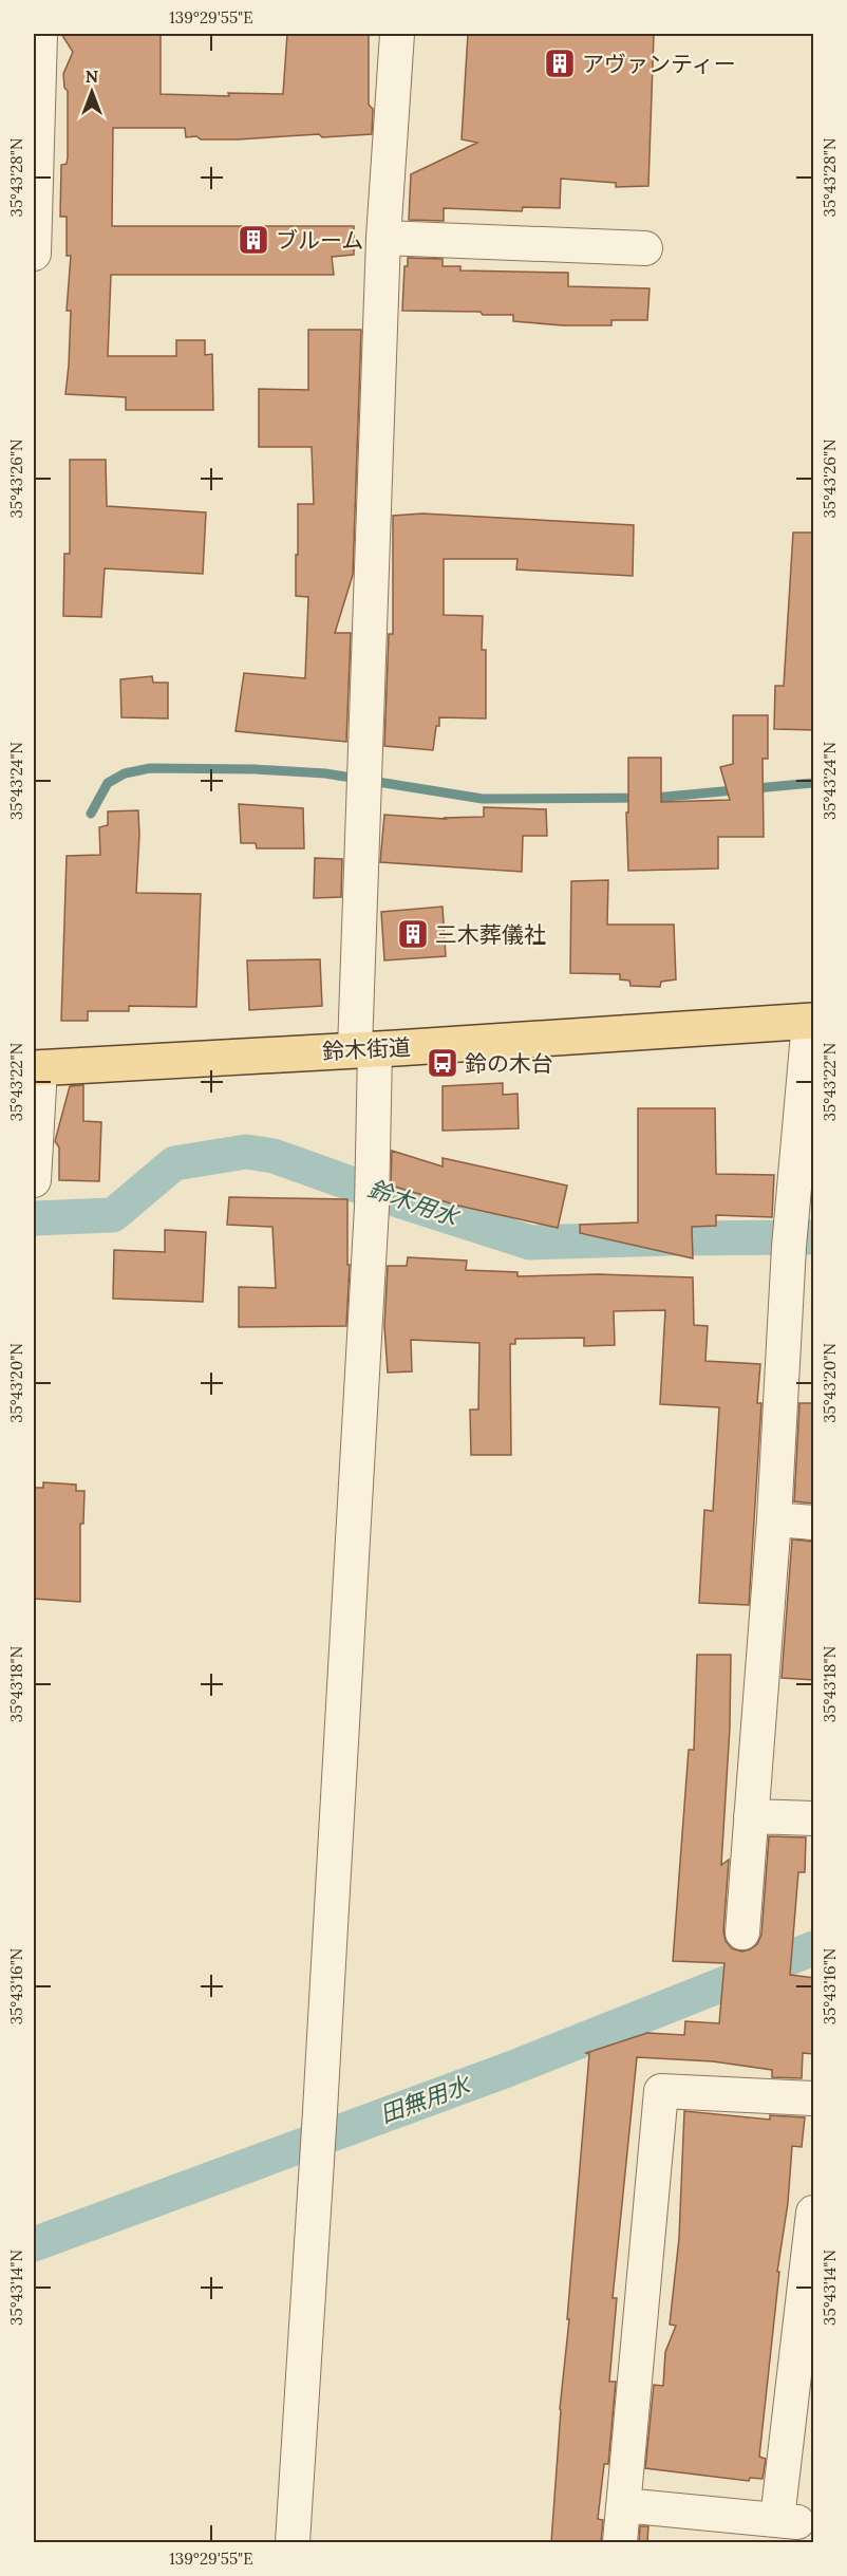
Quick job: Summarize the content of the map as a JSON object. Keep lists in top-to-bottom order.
{
  "streets": {
    "main road": ["鈴木街道"]
  },
  "water": ["鈴木用水", "田無用水"],
  "places": {
    "building": ["アヴァンティー", "ブルーム", "三木葬儀社"],
    "bus stop": ["鈴の木台"]
  },
  "north": "top",
  "coordinates": [
    "139°29'55\"E",
    "35°43'28\"N",
    "35°43'26\"N",
    "35°43'24\"N",
    "35°43'22\"N",
    "35°43'20\"N",
    "35°43'18\"N",
    "35°43'16\"N",
    "35°43'14\"N"
  ]
}
